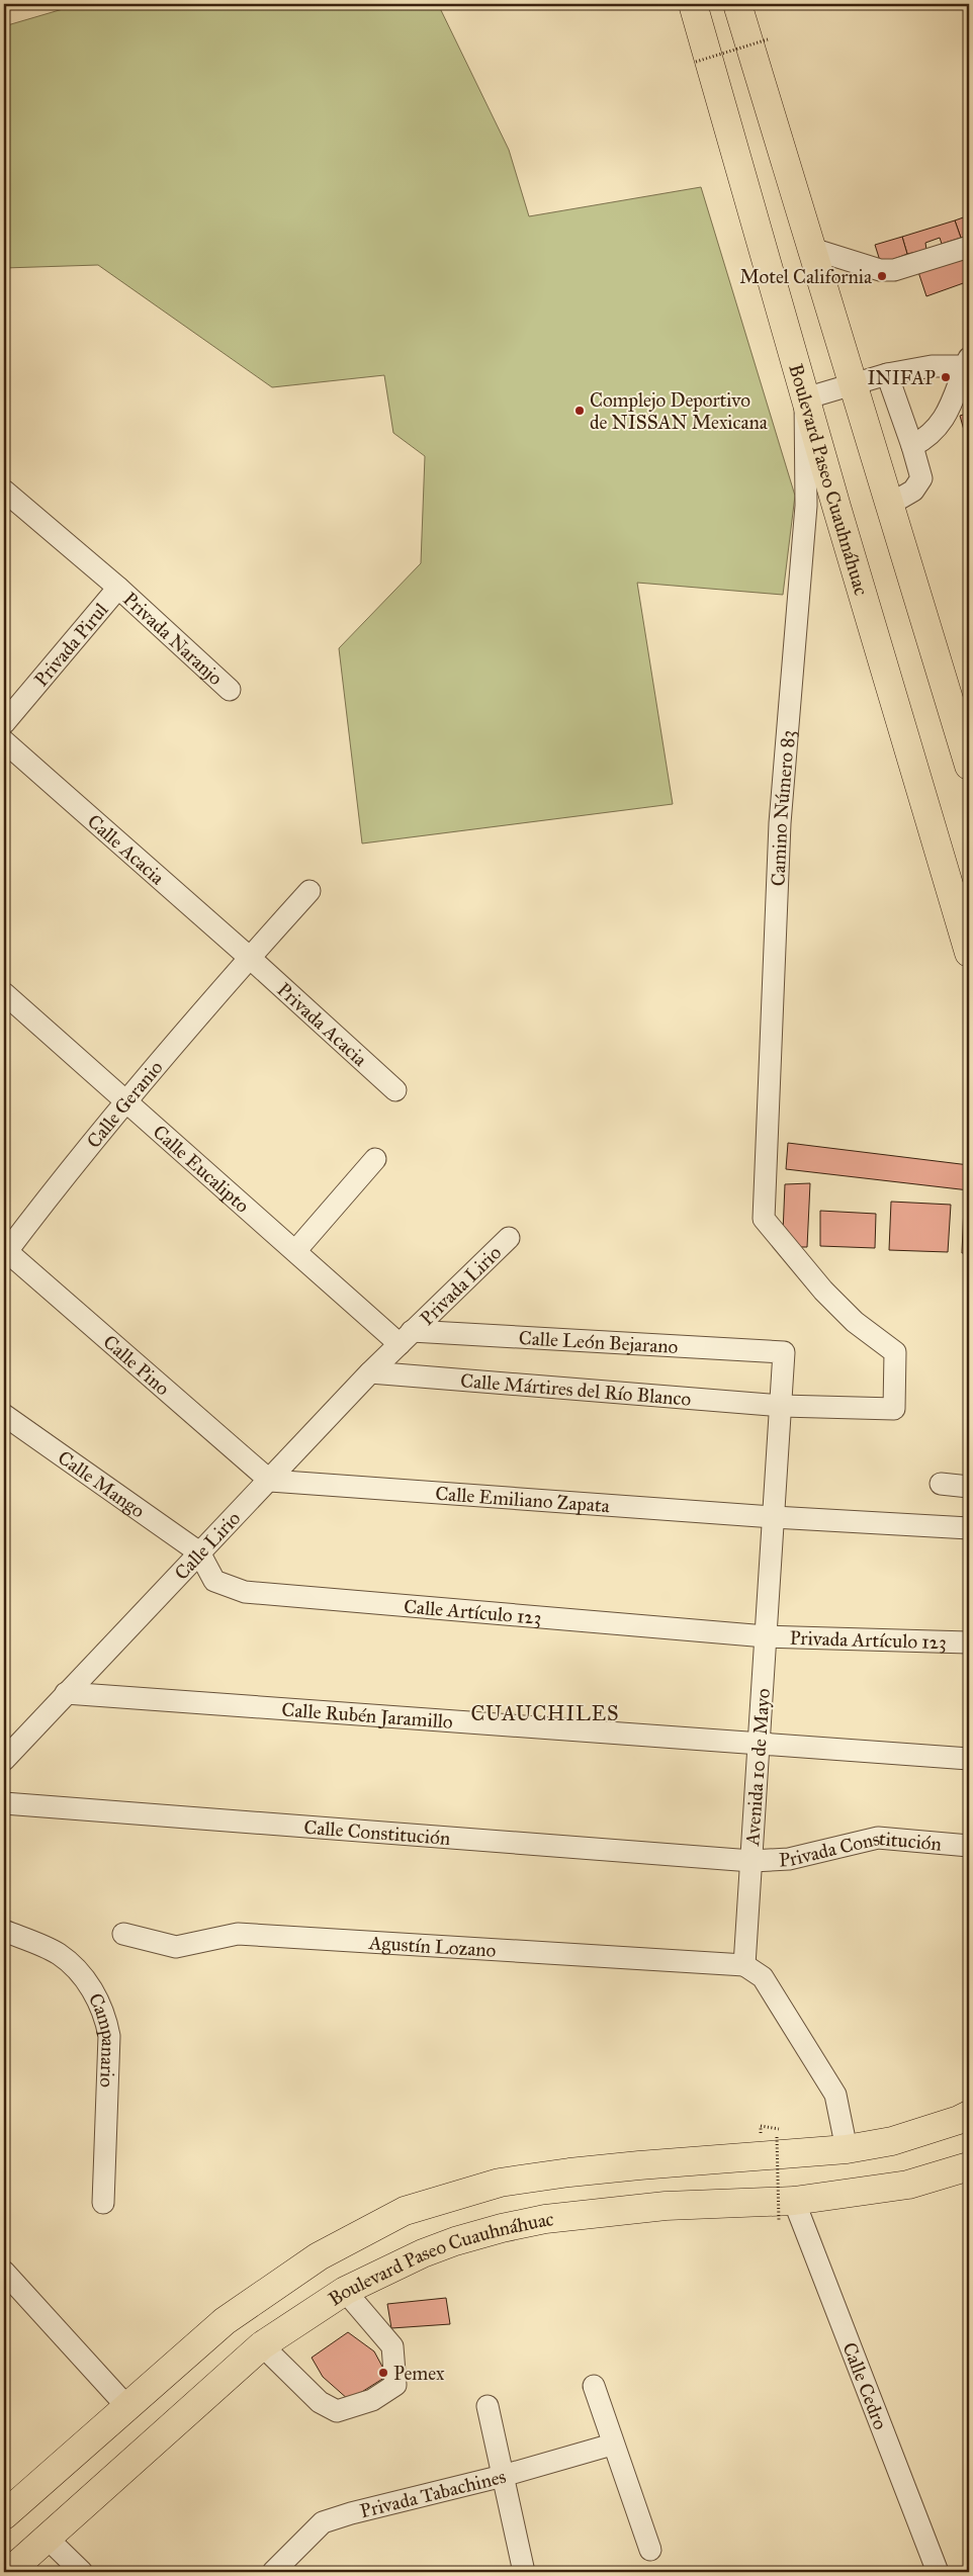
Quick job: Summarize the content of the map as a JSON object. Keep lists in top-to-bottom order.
{
  "streets": {
    "main road": ["Boulevard Paseo Cuauhnáhuac"],
    "street": [
      "Privada Naranjo",
      "Privada Pirul",
      "Camino Número 83",
      "Calle Acacia",
      "Privada Acacia",
      "Calle Geranio",
      "Calle Eucalipto",
      "Privada Lirio",
      "Calle León Bejarano",
      "Calle Pino",
      "Calle Mártires del Río Blanco",
      "Calle Mango",
      "Calle Emiliano Zapata",
      "Calle Lirio",
      "Calle Artículo 123",
      "Privada Artículo 123",
      "Calle Rubén Jaramillo",
      "Avenida 10 de Mayo",
      "Calle Constitución",
      "Privada Constitución",
      "Agustín Lozano",
      "Campanario",
      "Calle Cedro",
      "Privada Tabachines"
    ]
  },
  "crossings": [
    ["Boulevard Paseo Cuauhnáhuac", "Camino Número 83"],
    ["Boulevard Paseo Cuauhnáhuac", "Calle Cedro"],
    ["Privada Naranjo", "Privada Pirul"],
    ["Camino Número 83", "Calle Mártires del Río Blanco"],
    ["Calle Acacia", "Privada Acacia"],
    ["Calle Acacia", "Calle Geranio"],
    ["Privada Acacia", "Calle Geranio"],
    ["Calle Geranio", "Calle Eucalipto"],
    ["Calle Geranio", "Calle Pino"],
    ["Calle Eucalipto", "Privada Lirio"],
    ["Calle Eucalipto", "Calle León Bejarano"],
    ["Calle Eucalipto", "Calle Lirio"],
    ["Privada Lirio", "Calle León Bejarano"],
    ["Privada Lirio", "Calle Lirio"],
    ["Calle León Bejarano", "Calle Lirio"],
    ["Calle León Bejarano", "Avenida 10 de Mayo"],
    ["Calle Pino", "Calle Emiliano Zapata"],
    ["Calle Pino", "Calle Lirio"],
    ["Calle Mártires del Río Blanco", "Calle Lirio"],
    ["Calle Mártires del Río Blanco", "Avenida 10 de Mayo"],
    ["Calle Mango", "Calle Lirio"],
    ["Calle Mango", "Calle Artículo 123"],
    ["Calle Emiliano Zapata", "Calle Lirio"],
    ["Calle Emiliano Zapata", "Avenida 10 de Mayo"],
    ["Calle Lirio", "Calle Artículo 123"],
    ["Calle Lirio", "Calle Rubén Jaramillo"],
    ["Calle Artículo 123", "Privada Artículo 123"],
    ["Calle Artículo 123", "Avenida 10 de Mayo"],
    ["Privada Artículo 123", "Avenida 10 de Mayo"],
    ["Calle Rubén Jaramillo", "Avenida 10 de Mayo"],
    ["Avenida 10 de Mayo", "Calle Constitución"],
    ["Avenida 10 de Mayo", "Privada Constitución"],
    ["Avenida 10 de Mayo", "Agustín Lozano"],
    ["Calle Constitución", "Privada Constitución"]
  ],
  "districts": ["CUAUCHILES"],
  "places": [
    "Motel California",
    "INIFAP",
    "Complejo Deportivo de NISSAN Mexicana",
    "Pemex"
  ]
}
